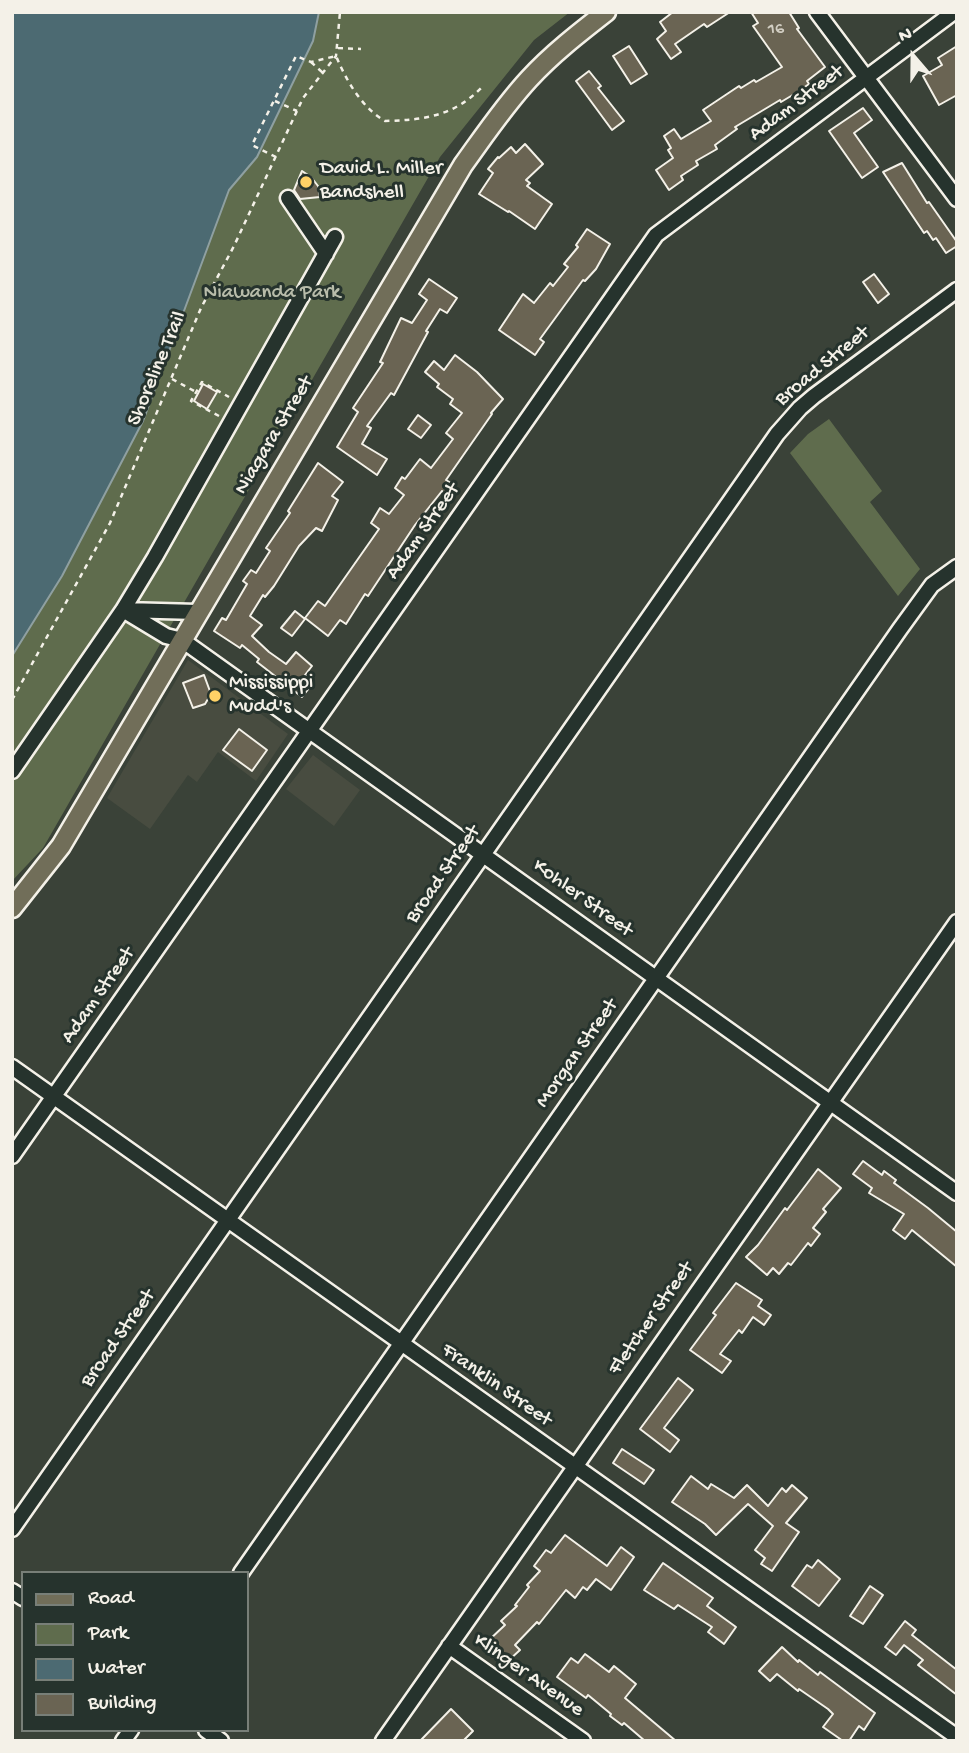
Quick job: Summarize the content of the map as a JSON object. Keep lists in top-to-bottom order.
{
  "streets": {
    "main road": ["Niagara Street"],
    "street": [
      "Adam Street",
      "Broad Street",
      "Kohler Street",
      "Morgan Street",
      "Fletcher Street",
      "Franklin Street",
      "Klinger Avenue"
    ],
    "path": ["Shoreline Trail"]
  },
  "crossings": [
    ["Adam Street", "Kohler Street"],
    ["Adam Street", "Franklin Street"],
    ["Broad Street", "Kohler Street"],
    ["Broad Street", "Franklin Street"],
    ["Niagara Street", "Kohler Street"],
    ["Kohler Street", "Morgan Street"],
    ["Kohler Street", "Fletcher Street"],
    ["Morgan Street", "Franklin Street"],
    ["Fletcher Street", "Franklin Street"],
    ["Fletcher Street", "Klinger Avenue"]
  ],
  "parks": ["Niawanda Park"],
  "places": ["David L. Miller Bandshell", "Mississippi Mudd's"],
  "house_numbers": ["16"],
  "legend": [
    "Road",
    "Park",
    "Water",
    "Building"
  ],
  "north": "top"
}
